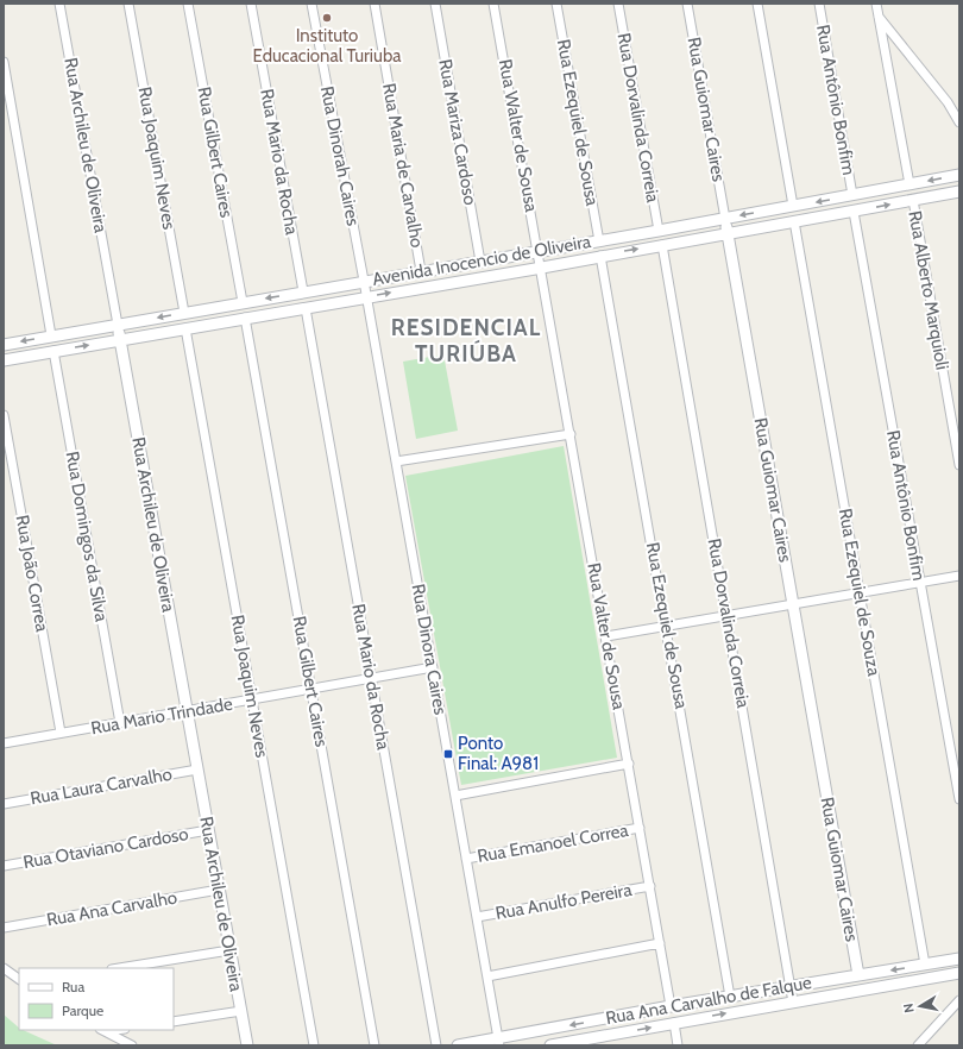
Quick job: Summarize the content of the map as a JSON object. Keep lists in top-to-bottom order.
{
  "streets": {
    "street": [
      "Rua Antônio Bonfim",
      "Rua Guiomar Caires",
      "Rua Dorvalinda Correia",
      "Rua Ezequiel de Sousa",
      "Rua Mariza Cardoso",
      "Rua Walter de Sousa",
      "Rua Archileu de Oliveira",
      "Rua Gilbert Caires",
      "Rua Dinorah Caires",
      "Rua Joaquim Neves",
      "Rua Mario da Rocha",
      "Rua Maria de Carvalho",
      "Avenida Inocencio de Oliveira",
      "Rua Alberto Marquioli",
      "Rua Domingos da Silva",
      "Rua João Correa",
      "Rua Ezequiel de Souza",
      "Rua Valter de Sousa",
      "Rua Dinora Caires",
      "Rua Mario Trindade",
      "Rua Laura Carvalho",
      "Rua Emanoel Correa",
      "Rua Otaviano Cardoso",
      "Rua Anulfo Pereira",
      "Rua Ana Carvalho",
      "Rua Ana Carvalho de Falque"
    ]
  },
  "crossings": [
    ["Rua Antônio Bonfim", "Avenida Inocencio de Oliveira"],
    ["Rua Guiomar Caires", "Avenida Inocencio de Oliveira"],
    ["Rua Guiomar Caires", "Rua Ana Carvalho de Falque"],
    ["Rua Dorvalinda Correia", "Avenida Inocencio de Oliveira"],
    ["Rua Dorvalinda Correia", "Rua Ana Carvalho de Falque"],
    ["Rua Ezequiel de Sousa", "Avenida Inocencio de Oliveira"],
    ["Rua Ezequiel de Sousa", "Rua Ana Carvalho de Falque"],
    ["Rua Mariza Cardoso", "Avenida Inocencio de Oliveira"],
    ["Rua Walter de Sousa", "Avenida Inocencio de Oliveira"],
    ["Rua Walter de Sousa", "Rua Valter de Sousa"],
    ["Rua Archileu de Oliveira", "Avenida Inocencio de Oliveira"],
    ["Rua Archileu de Oliveira", "Rua Mario Trindade"],
    ["Rua Archileu de Oliveira", "Rua Laura Carvalho"],
    ["Rua Archileu de Oliveira", "Rua Otaviano Cardoso"],
    ["Rua Archileu de Oliveira", "Rua Ana Carvalho"],
    ["Rua Gilbert Caires", "Avenida Inocencio de Oliveira"],
    ["Rua Gilbert Caires", "Rua Mario Trindade"],
    ["Rua Dinorah Caires", "Avenida Inocencio de Oliveira"],
    ["Rua Dinorah Caires", "Rua Dinora Caires"],
    ["Rua Joaquim Neves", "Avenida Inocencio de Oliveira"],
    ["Rua Joaquim Neves", "Rua Mario Trindade"],
    ["Rua Mario da Rocha", "Avenida Inocencio de Oliveira"],
    ["Rua Mario da Rocha", "Rua Mario Trindade"],
    ["Rua Maria de Carvalho", "Avenida Inocencio de Oliveira"],
    ["Avenida Inocencio de Oliveira", "Rua Alberto Marquioli"],
    ["Avenida Inocencio de Oliveira", "Rua Domingos da Silva"],
    ["Avenida Inocencio de Oliveira", "Rua Ezequiel de Souza"],
    ["Avenida Inocencio de Oliveira", "Rua Valter de Sousa"],
    ["Avenida Inocencio de Oliveira", "Rua Dinora Caires"],
    ["Rua Domingos da Silva", "Rua Mario Trindade"],
    ["Rua João Correa", "Rua Mario Trindade"],
    ["Rua Ezequiel de Souza", "Rua Ana Carvalho de Falque"],
    ["Rua Valter de Sousa", "Rua Emanoel Correa"],
    ["Rua Valter de Sousa", "Rua Anulfo Pereira"],
    ["Rua Valter de Sousa", "Rua Ana Carvalho de Falque"],
    ["Rua Dinora Caires", "Rua Mario Trindade"],
    ["Rua Dinora Caires", "Rua Emanoel Correa"],
    ["Rua Dinora Caires", "Rua Anulfo Pereira"],
    ["Rua Dinora Caires", "Rua Ana Carvalho de Falque"]
  ],
  "districts": ["RESIDENCIAL TURIÚBA"],
  "places": {
    "other": ["Instituto Educacional Turiuba"],
    "transit": ["Ponto Final: A981"]
  },
  "legend": ["Rua", "Parque"],
  "north": "left"
}
